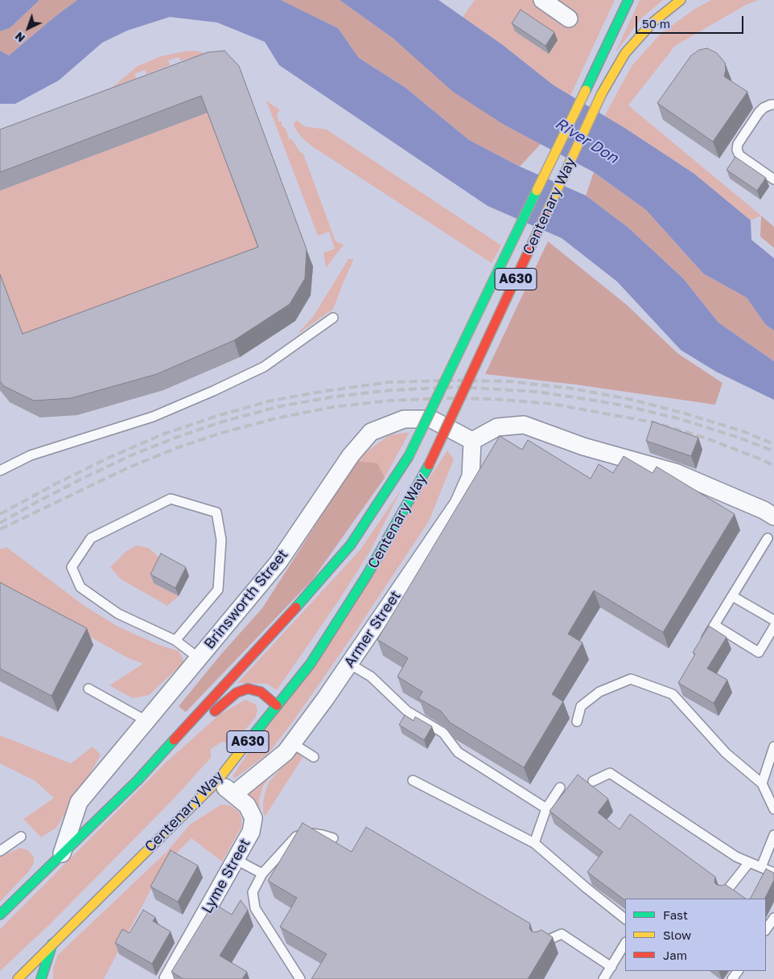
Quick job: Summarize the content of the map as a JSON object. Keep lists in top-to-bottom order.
{
  "streets": {
    "main road": ["Centenary Way", "A630"],
    "street": ["Brinsworth Street", "Armer Street", "Lyme Street"]
  },
  "crossings": [
    ["Centenary Way", "A630"],
    ["Centenary Way", "Brinsworth Street"],
    ["Centenary Way", "Lyme Street"],
    ["Brinsworth Street", "Armer Street"],
    ["Armer Street", "Lyme Street"]
  ],
  "water": ["River Don"],
  "legend": ["Fast", "Slow", "Jam"],
  "scale_bar": "50 m",
  "north": "bottom left"
}
